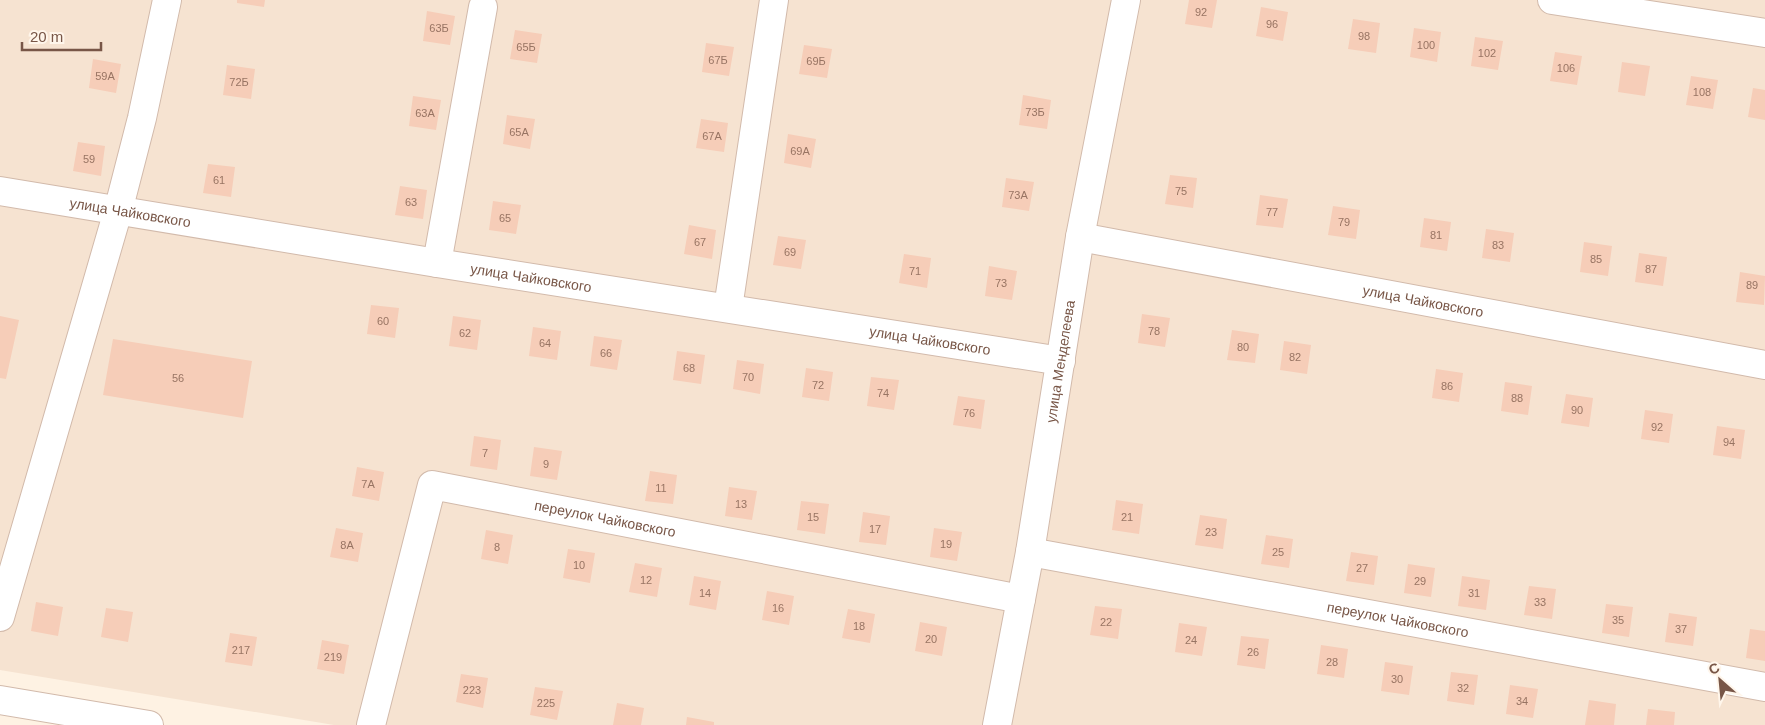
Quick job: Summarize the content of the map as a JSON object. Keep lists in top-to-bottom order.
{
  "streets": {
    "street": ["улица Чайковского", "улица Менделеева", "переулок Чайковского"]
  },
  "crossings": [
    ["улица Чайковского", "улица Менделеева"],
    ["улица Менделеева", "переулок Чайковского"]
  ],
  "house_numbers": [
    "92",
    "96",
    "63Б",
    "98",
    "100",
    "65Б",
    "102",
    "67Б",
    "69Б",
    "106",
    "59А",
    "72Б",
    "108",
    "73Б",
    "63А",
    "65А",
    "67А",
    "69А",
    "59",
    "61",
    "75",
    "73А",
    "63",
    "77",
    "65",
    "79",
    "81",
    "67",
    "83",
    "69",
    "85",
    "87",
    "71",
    "73",
    "89",
    "60",
    "78",
    "62",
    "64",
    "80",
    "66",
    "82",
    "68",
    "70",
    "56",
    "72",
    "86",
    "74",
    "88",
    "90",
    "76",
    "92",
    "94",
    "7",
    "9",
    "7А",
    "11",
    "13",
    "15",
    "21",
    "17",
    "23",
    "19",
    "8А",
    "8",
    "25",
    "10",
    "27",
    "12",
    "29",
    "14",
    "31",
    "33",
    "16",
    "35",
    "22",
    "18",
    "37",
    "20",
    "24",
    "217",
    "26",
    "219",
    "28",
    "30",
    "32",
    "223",
    "34",
    "225"
  ],
  "scale_bar": "20 m",
  "north": "top left"
}
